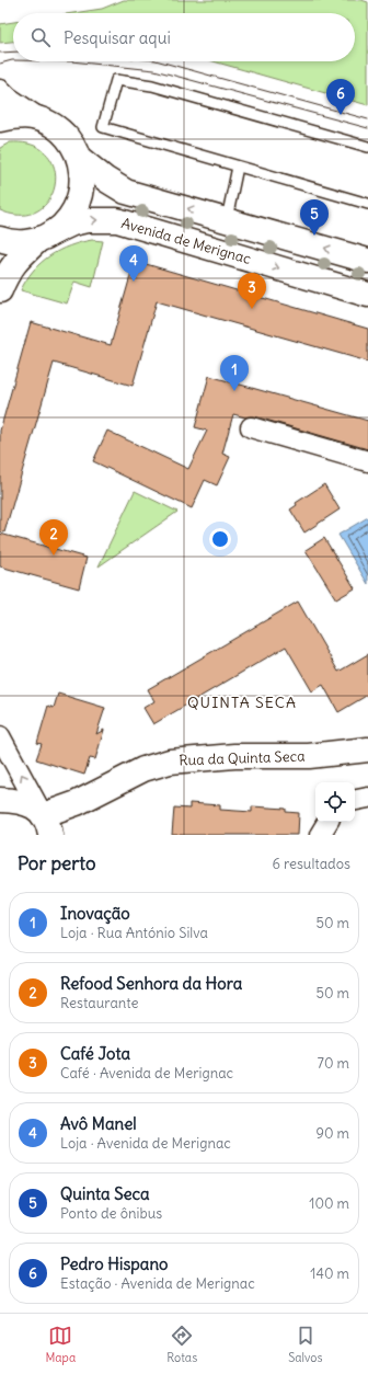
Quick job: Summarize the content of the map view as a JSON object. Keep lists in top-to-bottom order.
{
  "streets": {
    "main road": ["Avenida de Merignac", "Rua da Quinta Seca"]
  },
  "districts": ["QUINTA SECA"],
  "page": {
    "search": "Pesquisar aqui",
    "pins": [
      "6",
      "5",
      "4",
      "3",
      "1",
      "2"
    ],
    "heading": ["Por perto", "6 resultados"],
    "list": [
      {
        "mark": "1",
        "name": "Inovação",
        "note": "Loja · Rua António Silva",
        "value": "50 m"
      },
      {
        "mark": "2",
        "name": "Refood Senhora da Hora",
        "note": "Restaurante",
        "value": "50 m"
      },
      {
        "mark": "3",
        "name": "Café Jota",
        "note": "Café · Avenida de Merignac",
        "value": "70 m"
      },
      {
        "mark": "4",
        "name": "Avô Manel",
        "note": "Loja · Avenida de Merignac",
        "value": "90 m"
      },
      {
        "mark": "5",
        "name": "Quinta Seca",
        "note": "Ponto de ônibus",
        "value": "100 m"
      },
      {
        "mark": "6",
        "name": "Pedro Hispano",
        "note": "Estação · Avenida de Merignac",
        "value": "140 m"
      }
    ],
    "nav": ["Mapa", "Rotas", "Salvos"]
  }
}
